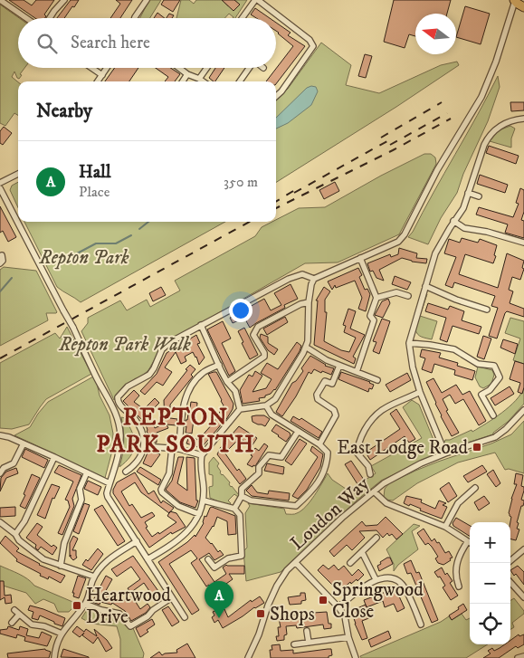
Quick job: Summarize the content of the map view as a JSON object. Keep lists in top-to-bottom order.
{
  "streets": {
    "street": ["Loudon Way"]
  },
  "districts": ["REPTON PARK SOUTH"],
  "parks": ["Repton Park", "Repton Park Walk"],
  "places": {
    "transit": [
      "East Lodge Road",
      "Springwood Close",
      "Heartwood Drive",
      "Shops"
    ]
  },
  "north": "left",
  "page": {
    "search": "Search here",
    "heading": "Nearby",
    "list": [
      {
        "mark": "A",
        "name": "Hall",
        "note": "Place",
        "value": "350 m"
      }
    ],
    "map_buttons": ["+", "−"],
    "pins": "A"
  }
}
